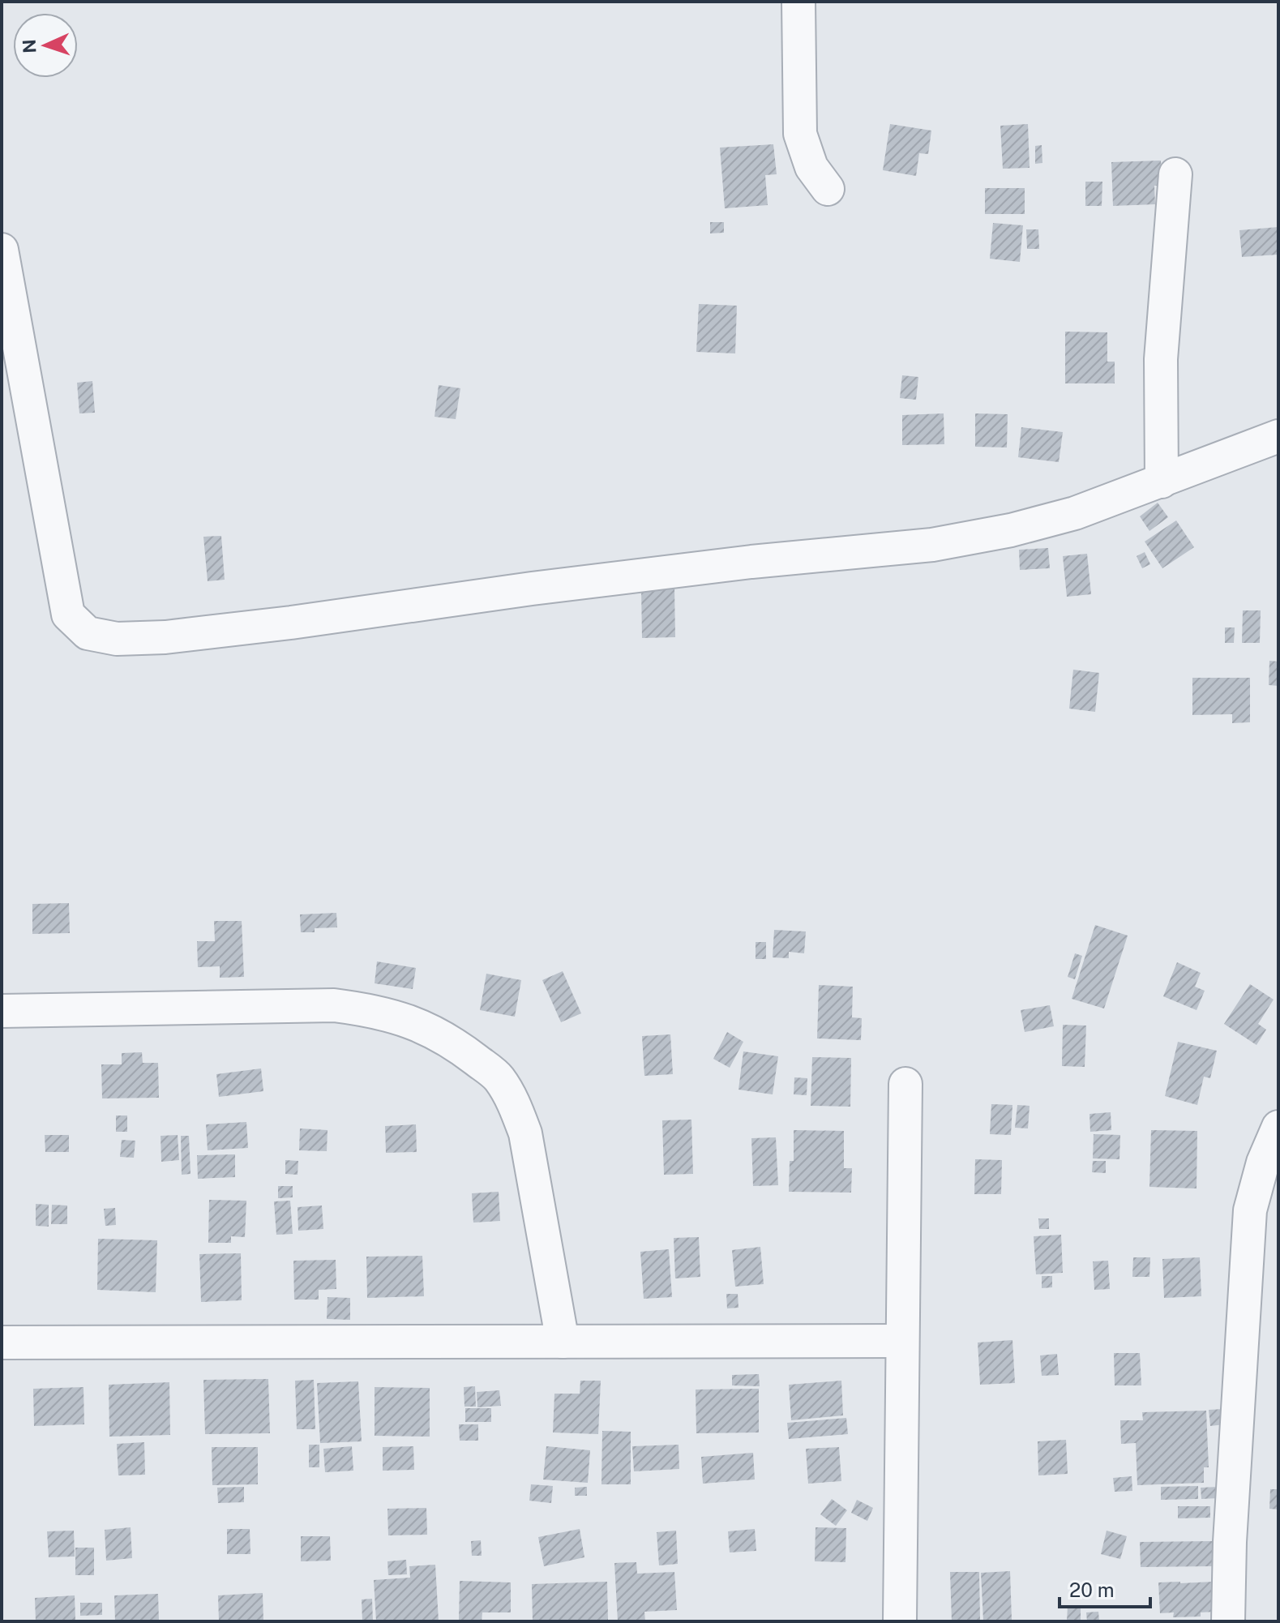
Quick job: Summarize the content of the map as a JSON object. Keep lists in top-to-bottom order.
{
  "scale_bar": "20 m",
  "north": "left"
}
